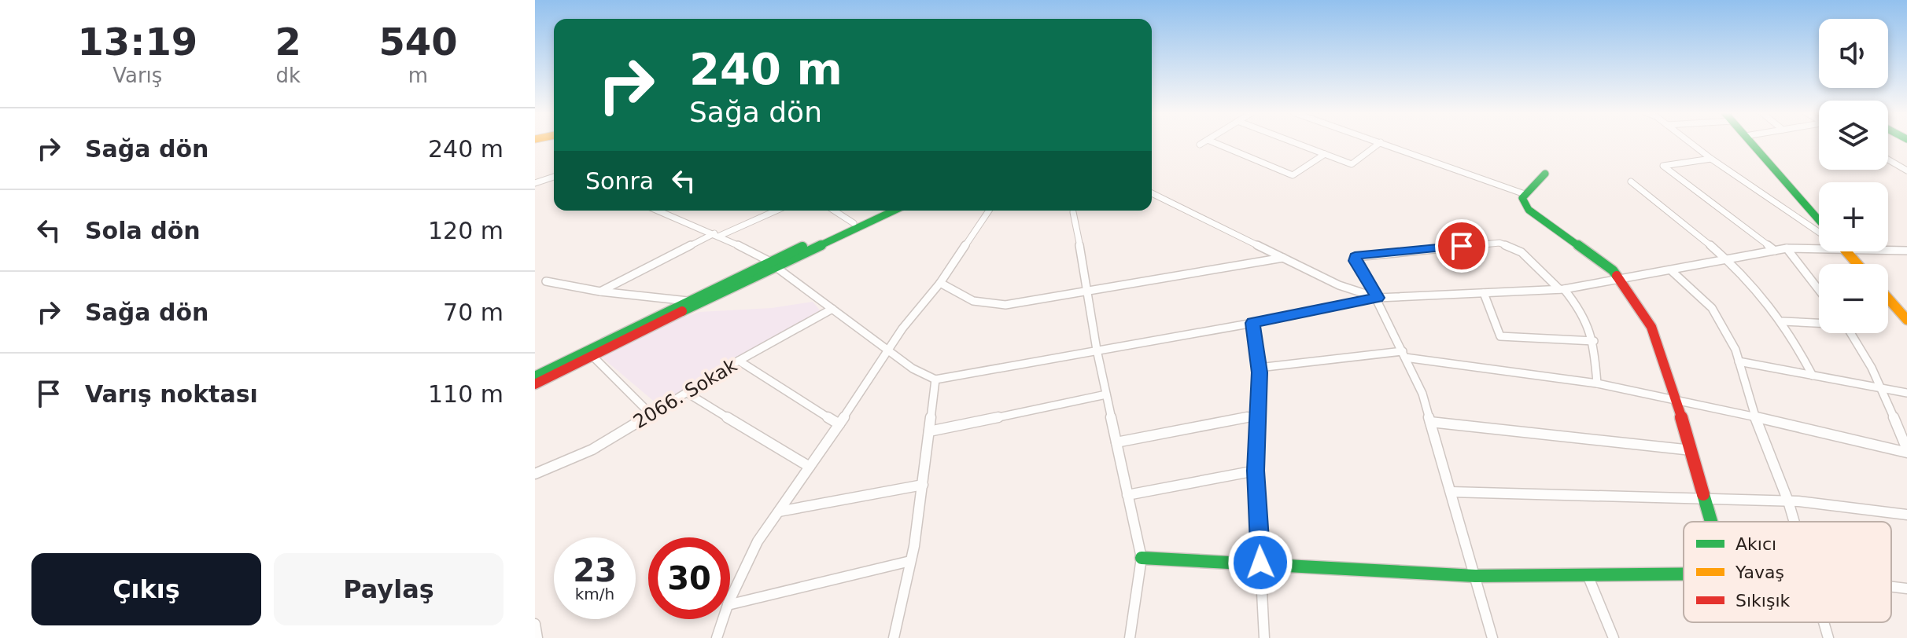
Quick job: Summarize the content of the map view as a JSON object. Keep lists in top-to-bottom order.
{
  "streets": {
    "street": ["2066. Sokak"]
  },
  "legend": ["Akıcı", "Yavaş", "Sıkışık"],
  "page": {
    "eta": [
      "13:19",
      "Varış",
      "2",
      "dk",
      "540",
      "m"
    ],
    "map_buttons": ["+", "−"],
    "turn": ["240 m", "Sağa dön"],
    "list": [
      {
        "name": "Sağa dön",
        "value": "240 m"
      },
      {
        "name": "Sola dön",
        "value": "120 m"
      },
      {
        "name": "Sağa dön",
        "value": "70 m"
      },
      {
        "name": "Varış noktası",
        "value": "110 m"
      }
    ],
    "then": "Sonra",
    "speed": "23 km/h",
    "limit": "30",
    "buttons": ["Çıkış", "Paylaş"]
  }
}
